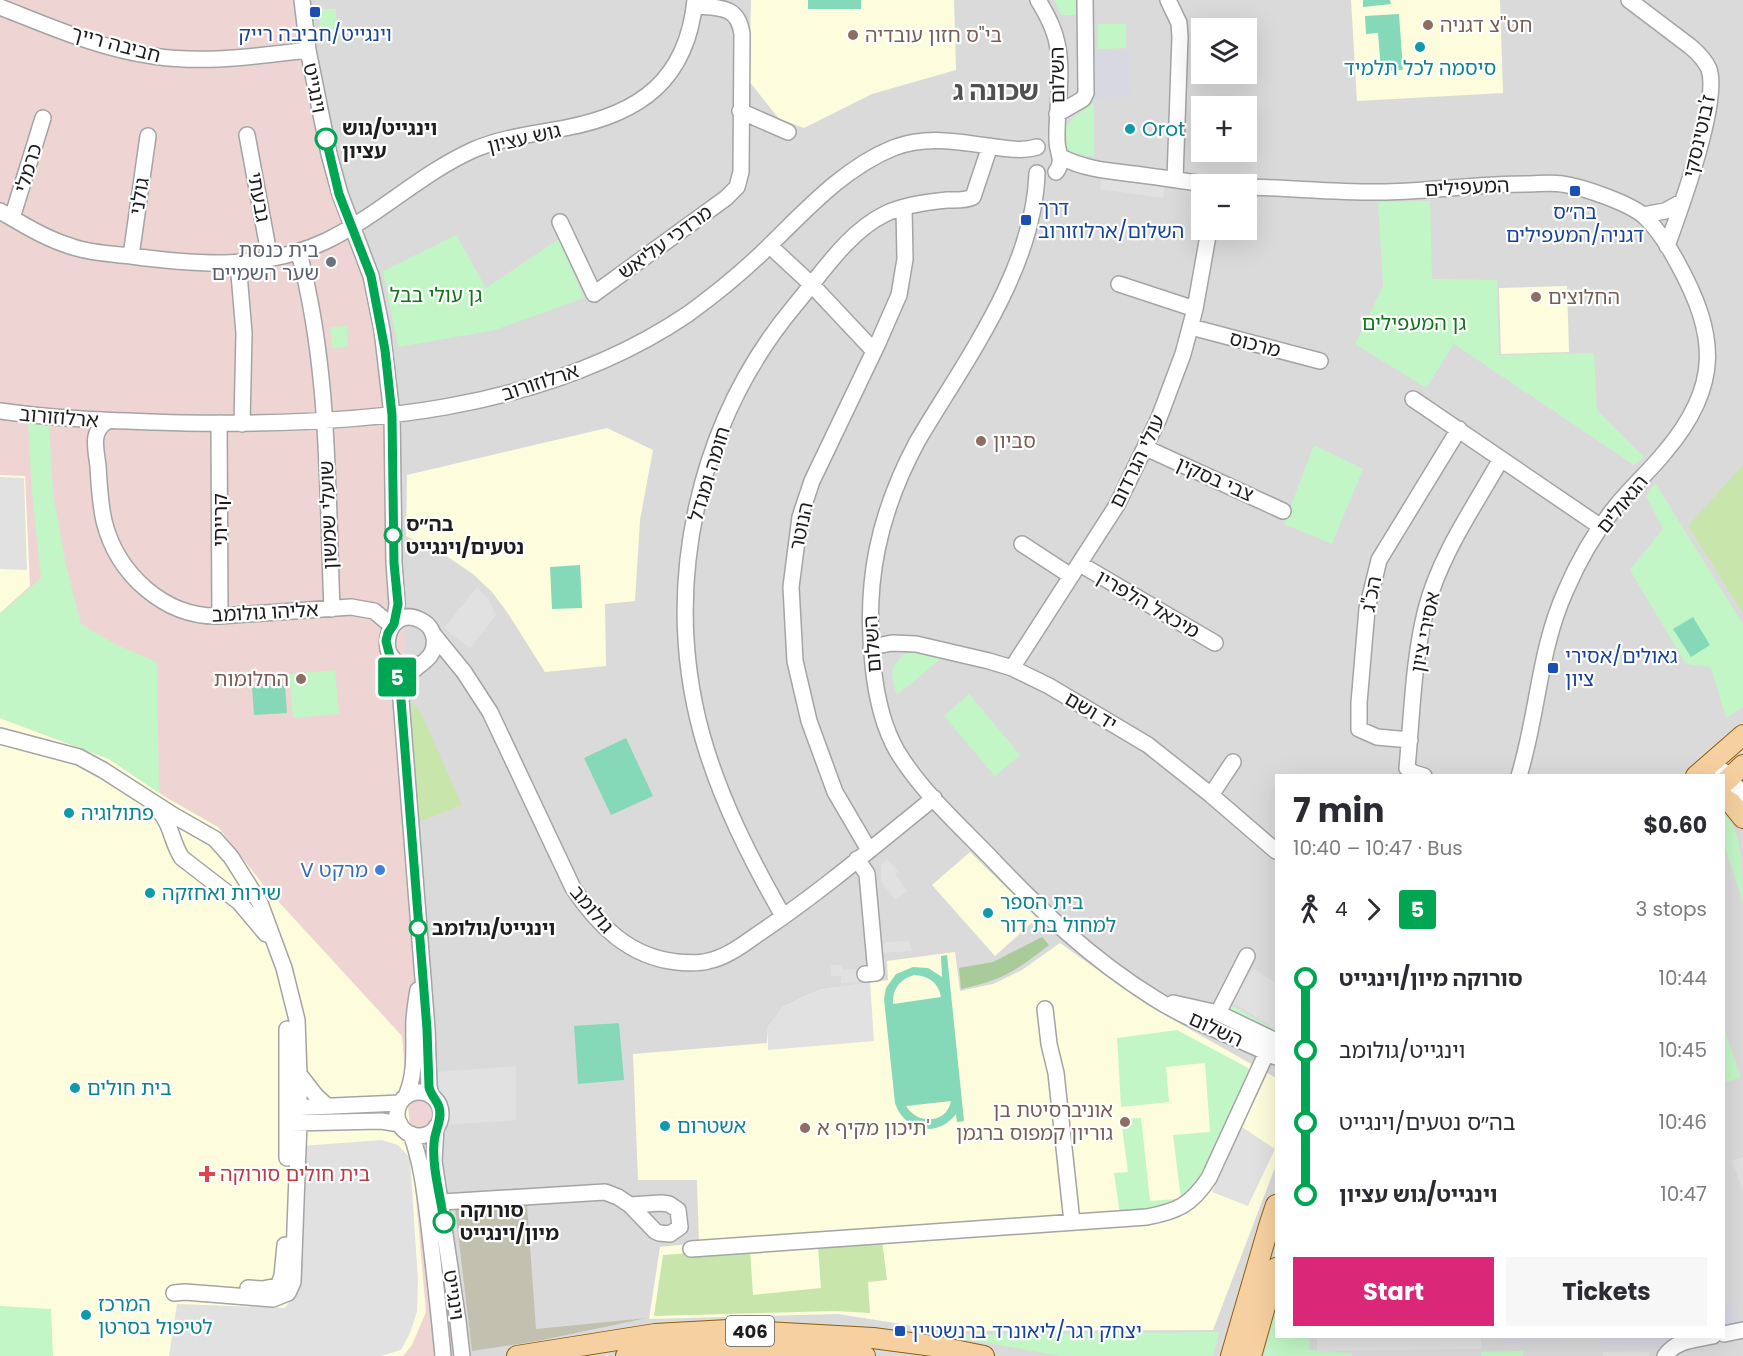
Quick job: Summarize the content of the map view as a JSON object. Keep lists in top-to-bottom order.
{
  "streets": {
    "main road": ["406"],
    "street": [
      "חביבה רייך",
      "השלום",
      "וינגייט",
      "ז'בוטינסקי",
      "גוש עציון",
      "כרמלי",
      "המעפילים",
      "גולני",
      "גבעתי",
      "מרדכי עליאש",
      "מרכוס",
      "ארלוזורוב",
      "עולי הגרדום",
      "חומה ומגדל",
      "צבי בסקין",
      "הגאולים",
      "שועלי שמשון",
      "קרייתי",
      "הנוטר",
      "הכ\"ג",
      "מיכאל הלפרין",
      "אליהו גולומב",
      "אסירי ציון",
      "יד ושם",
      "גולומב"
    ]
  },
  "crossings": [
    ["חביבה רייך", "וינגייט"],
    ["השלום", "ארלוזורוב"],
    ["השלום", "יד ושם"],
    ["השלום", "גולומב"],
    ["וינגייט", "גוש עציון"],
    ["וינגייט", "ארלוזורוב"],
    ["וינגייט", "אליהו גולומב"],
    ["ז'בוטינסקי", "המעפילים"],
    ["ז'בוטינסקי", "הגאולים"],
    ["גוש עציון", "כרמלי"],
    ["גוש עציון", "גולני"],
    ["גוש עציון", "גבעתי"],
    ["גוש עציון", "מרדכי עליאש"],
    ["גוש עציון", "שועלי שמשון"],
    ["המעפילים", "הגאולים"],
    ["מרכוס", "עולי הגרדום"],
    ["ארלוזורוב", "חומה ומגדל"],
    ["ארלוזורוב", "שועלי שמשון"],
    ["ארלוזורוב", "קרייתי"],
    ["עולי הגרדום", "צבי בסקין"],
    ["עולי הגרדום", "מיכאל הלפרין"],
    ["עולי הגרדום", "יד ושם"],
    ["חומה ומגדל", "הנוטר"],
    ["חומה ומגדל", "גולומב"],
    ["שועלי שמשון", "אליהו גולומב"],
    ["קרייתי", "אליהו גולומב"],
    ["הנוטר", "גולומב"],
    ["הכ\"ג", "אסירי ציון"]
  ],
  "districts": ["שכונה ג"],
  "parks": ["גן עולי בבל", "גן המעפילים"],
  "places": {
    "transit": [
      "וינגייט/חביבה רייק",
      "בה״ס דגניה/המעפילים",
      "דרך השלום/ארלוזורוב",
      "גאולים/אסירי ציון",
      "יצחק רגר/ליאונרד ברנשטיין"
    ],
    "other": [
      "חט''צ דגניה",
      "בי\"ס חזון עובדיה",
      "סיסמה לכל תלמיד",
      "Orot",
      "וינגייט/גוש עציון",
      "בית כנסת שער השמיים",
      "החלוצים",
      "סביון",
      "בה״ס נטעים/וינגייט",
      "החלומות",
      "פתולוגיה",
      "V מרקט",
      "שירות ואחזקה",
      "בית הספר למחול בת דור",
      "וינגייט/גולומב",
      "בית חולים",
      "אוניברסיטת בן גוריון קמפוס ברגמן",
      "אשטרום",
      "תיכון מקיף א'",
      "סורוקה מיון/וינגייט",
      "המרכז לטיפול בסרטן"
    ],
    "health": ["בית חולים סורוקה"]
  },
  "lines": ["bus line 5"],
  "page": {
    "on_map": "5",
    "map_buttons": ["+", "−"],
    "heading": ["7 min", "10:40 – 10:47 · Bus", "$0.60"],
    "legs": ["4", "5", "3 stops"],
    "list": [
      {
        "name": "סורוקה מיון/וינגייט",
        "value": "10:44"
      },
      {
        "name": "וינגייט/גולומב",
        "value": "10:45"
      },
      {
        "name": "בה״ס נטעים/וינגייט",
        "value": "10:46"
      },
      {
        "name": "וינגייט/גוש עציון",
        "value": "10:47"
      }
    ],
    "buttons": ["Start", "Tickets"]
  }
}
